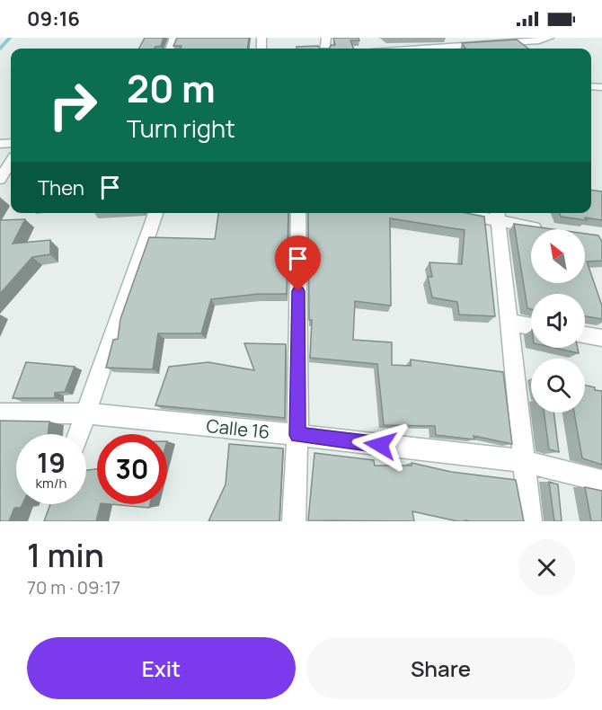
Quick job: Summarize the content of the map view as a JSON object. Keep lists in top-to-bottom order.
{
  "streets": {
    "street": ["Calle 16"]
  },
  "north": "top left",
  "page": {
    "status": "09:16",
    "turn": ["20 m", "Turn right"],
    "then": "Then",
    "speed": "19 km/h",
    "limit": "30",
    "heading": ["1 min", "70 m · 09:17"],
    "buttons": ["Exit", "Share"]
  }
}
